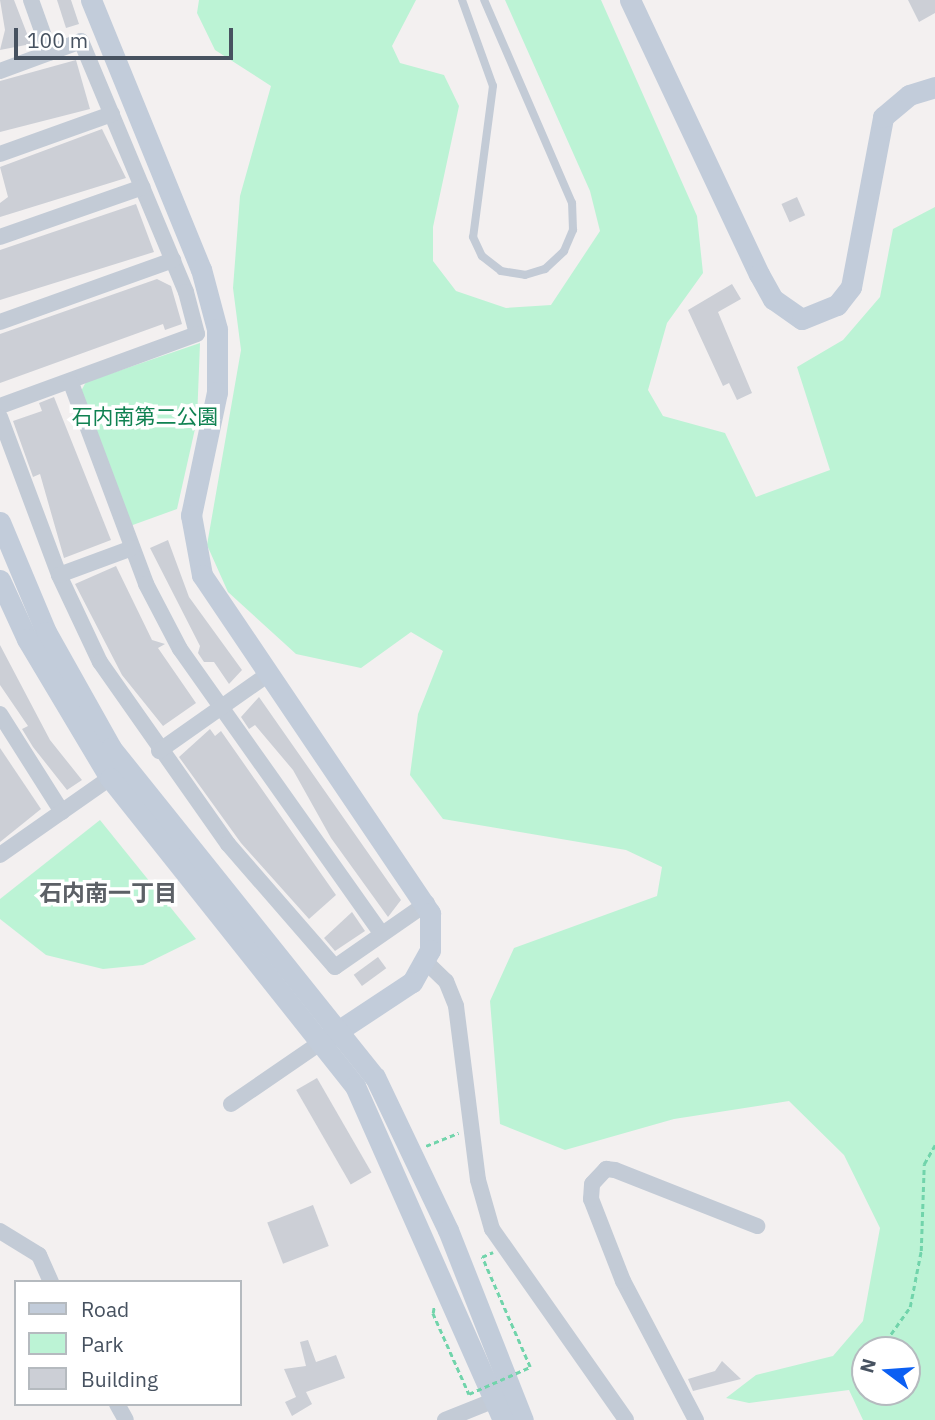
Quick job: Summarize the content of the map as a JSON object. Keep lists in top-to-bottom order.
{
  "districts": ["石内南一丁目"],
  "parks": ["石内南第二公園"],
  "legend": ["Road", "Park", "Building"],
  "scale_bar": "100 m",
  "north": "left"
}
